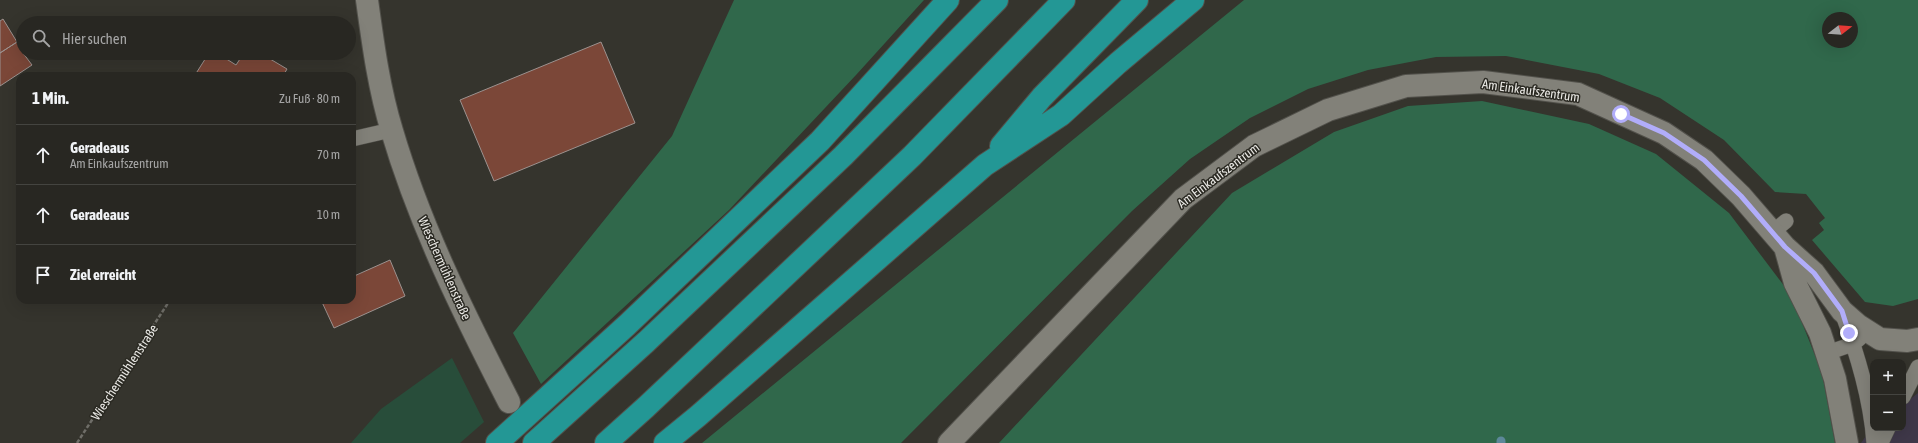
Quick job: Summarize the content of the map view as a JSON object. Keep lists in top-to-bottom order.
{
  "streets": {
    "street": ["Am Einkaufszentrum", "Wieschermühlenstraße"]
  },
  "north": "right",
  "page": {
    "search": "Hier suchen",
    "heading": ["1 Min.", "Zu Fuß · 80 m"],
    "list": [
      ["Geradeaus", "Am Einkaufszentrum", "70 m"],
      ["Geradeaus", "10 m"],
      "Ziel erreicht"
    ],
    "map_buttons": ["+", "−"]
  }
}
